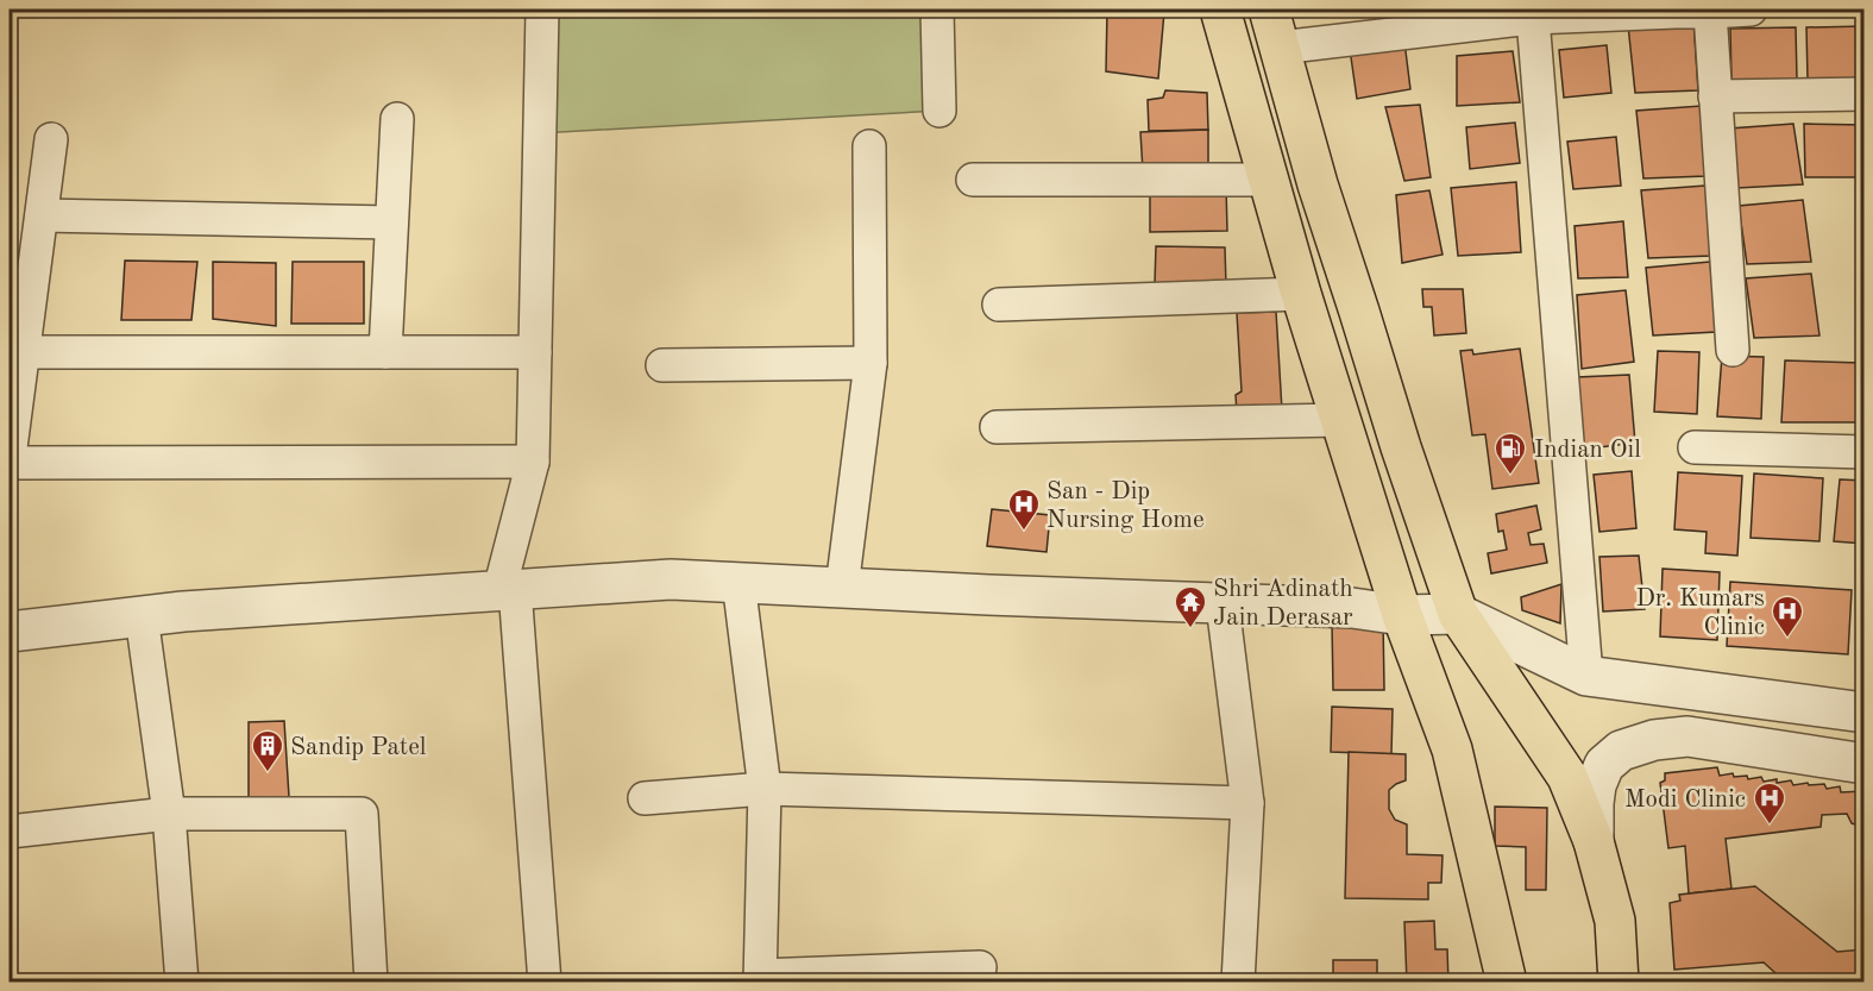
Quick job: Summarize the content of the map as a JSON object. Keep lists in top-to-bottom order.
{
  "places": {
    "fuel station": ["Indian Oil"],
    "hospital": ["San - Dip Nursing Home", "Dr. Kumars Clinic", "Modi Clinic"],
    "temple": ["Shri Adinath Jain Derasar"],
    "building": ["Sandip Patel"]
  }
}
